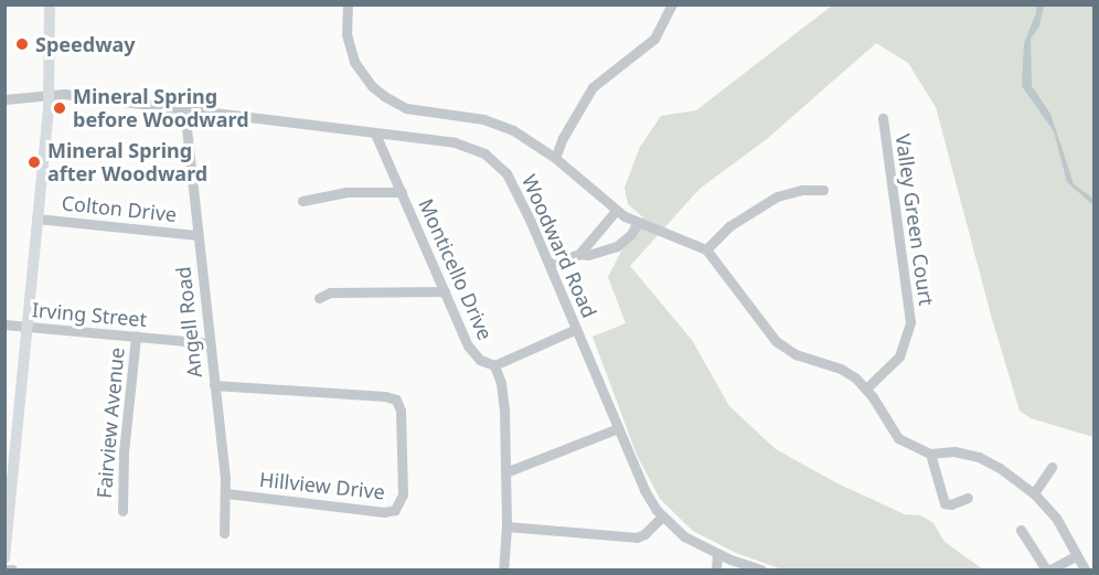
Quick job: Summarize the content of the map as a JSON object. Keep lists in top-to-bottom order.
{
  "streets": {
    "street": [
      "Colton Drive",
      "Valley Green Court",
      "Woodward Road",
      "Monticello Drive",
      "Irving Street",
      "Angell Road",
      "Fairview Avenue",
      "Hillview Drive"
    ]
  },
  "crossings": [
    ["Colton Drive", "Angell Road"],
    ["Woodward Road", "Monticello Drive"],
    ["Woodward Road", "Angell Road"],
    ["Irving Street", "Angell Road"],
    ["Irving Street", "Fairview Avenue"],
    ["Angell Road", "Hillview Drive"]
  ],
  "places": ["Speedway", "Mineral Spring before Woodward", "Mineral Spring after Woodward"]
}
